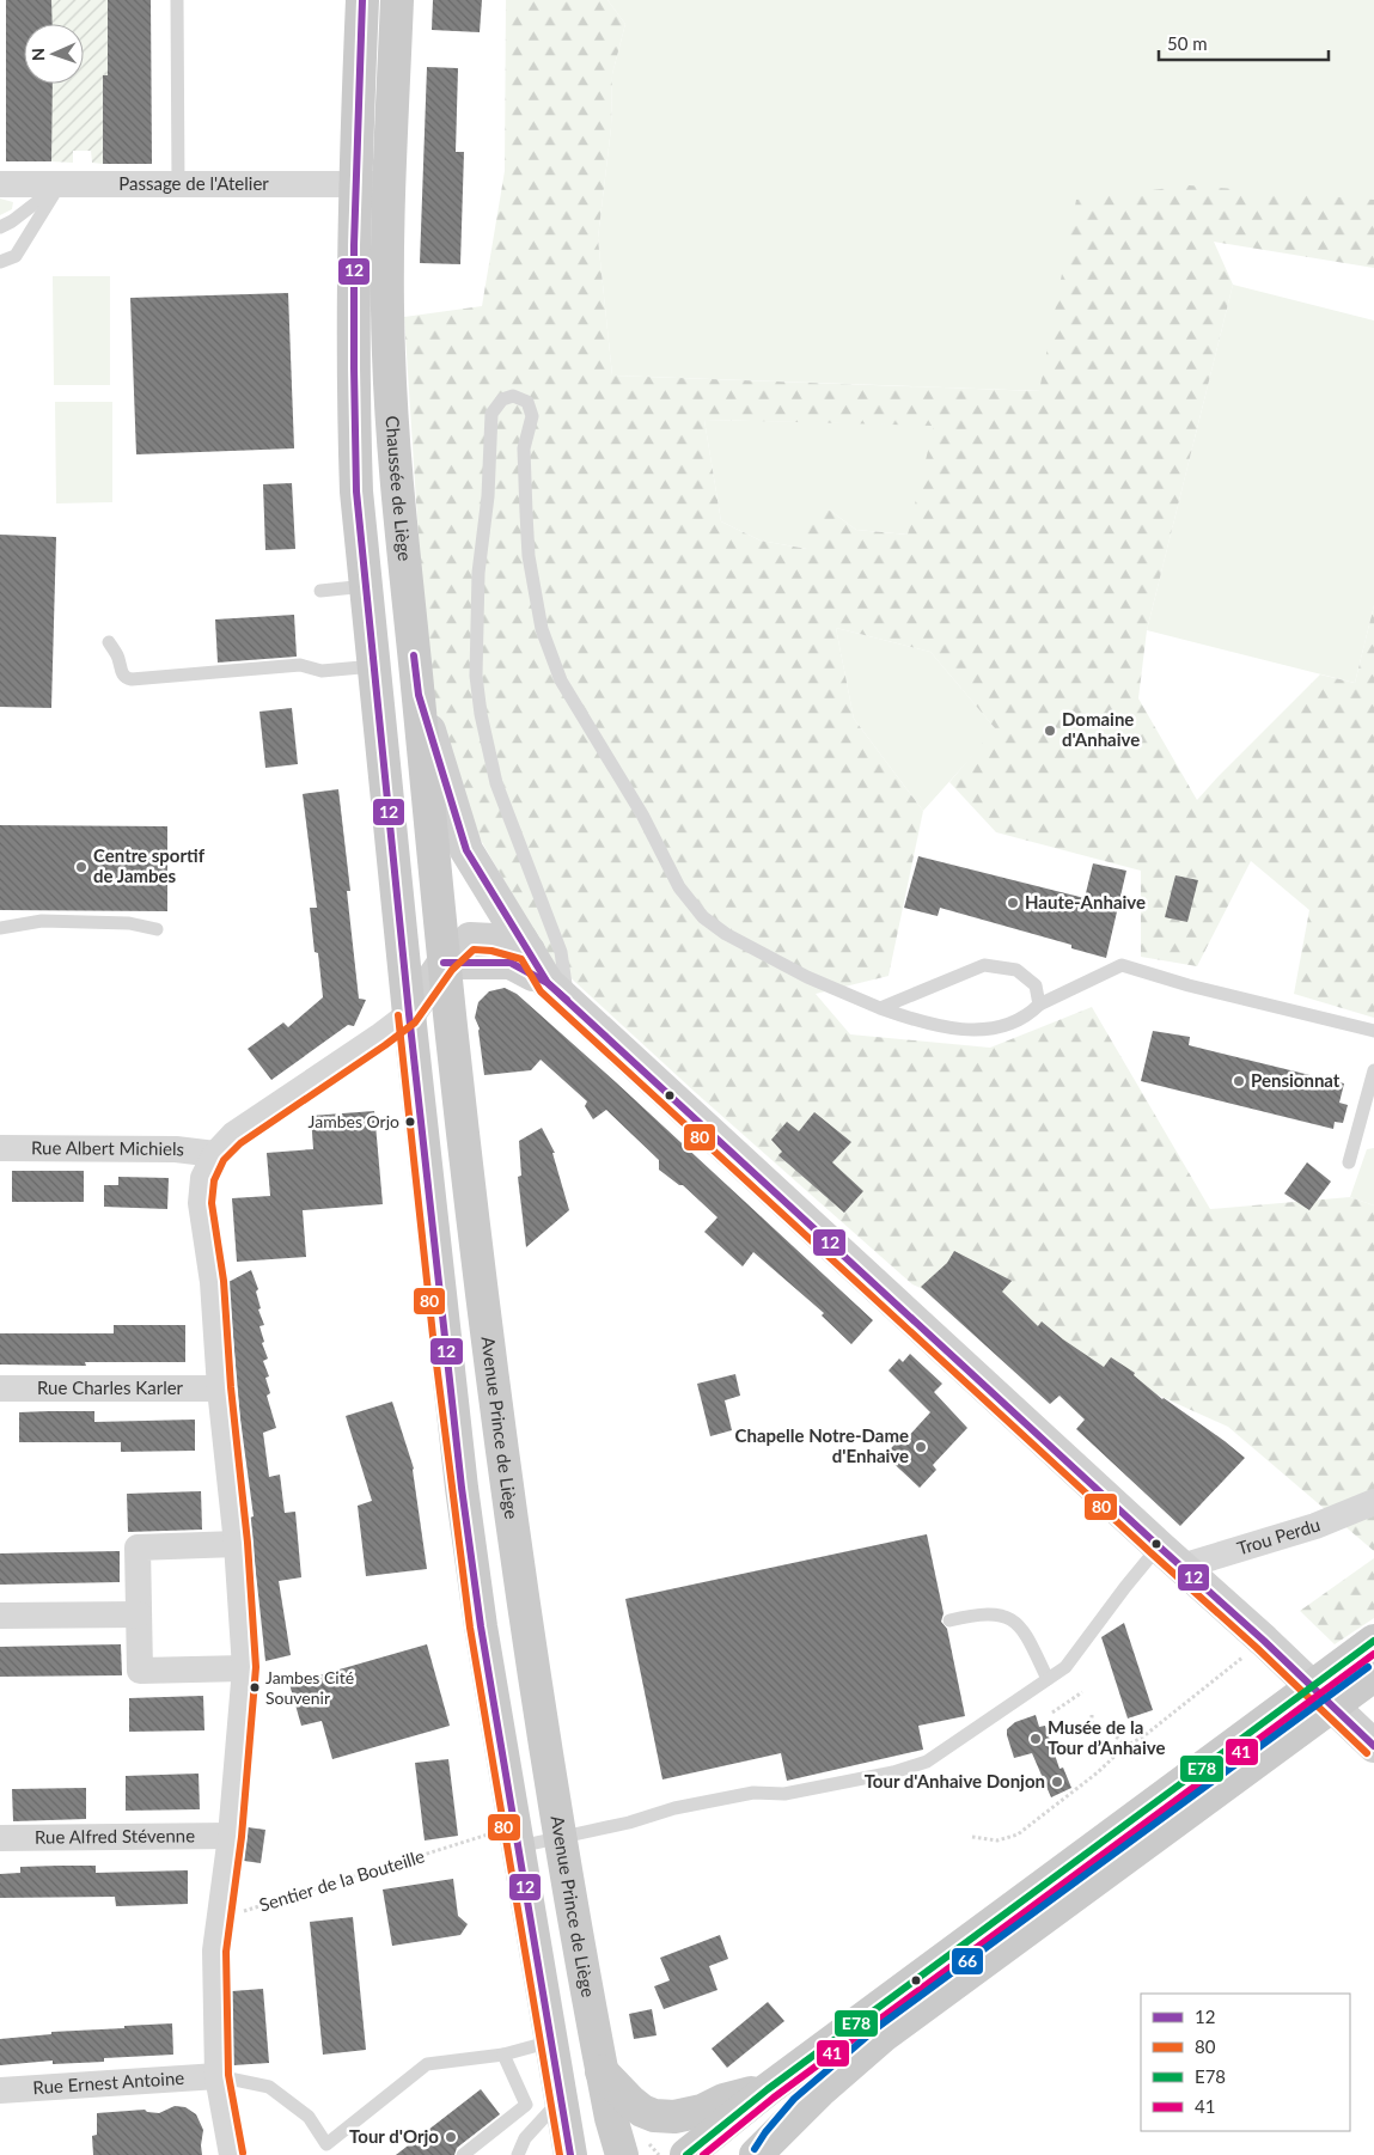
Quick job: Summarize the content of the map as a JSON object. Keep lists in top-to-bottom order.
{
  "streets": {
    "main road": ["Chaussée de Liège", "Avenue Prince de Liège"],
    "street": [
      "Passage de l'Atelier",
      "Rue Albert Michiels",
      "Rue Charles Karler",
      "Trou Perdu",
      "Rue Alfred Stévenne",
      "Rue Ernest Antoine"
    ],
    "path": ["Sentier de la Bouteille"]
  },
  "crossings": [
    ["Passage de l'Atelier", "Chaussée de Liège"],
    ["Chaussée de Liège", "Avenue Prince de Liège"],
    ["Chaussée de Liège", "Trou Perdu"]
  ],
  "places": [
    "Domaine d'Anhaive",
    "Centre sportif de Jambes",
    "Haute-Anhaive",
    "Pensionnat",
    "Jambes Orjo",
    "Chapelle Notre-Dame d'Enhaive",
    "Jambes Cité Souvenir",
    "Musée de la Tour d’Anhaive",
    "Tour d'Anhaive Donjon",
    "Tour d'Orjo"
  ],
  "lines": [
    "transit line 12",
    "transit line 80",
    "transit line E78",
    "transit line 41",
    "transit line 66"
  ],
  "legend": [
    "12",
    "80",
    "E78",
    "41"
  ],
  "scale_bar": "50 m",
  "north": "left"
}
